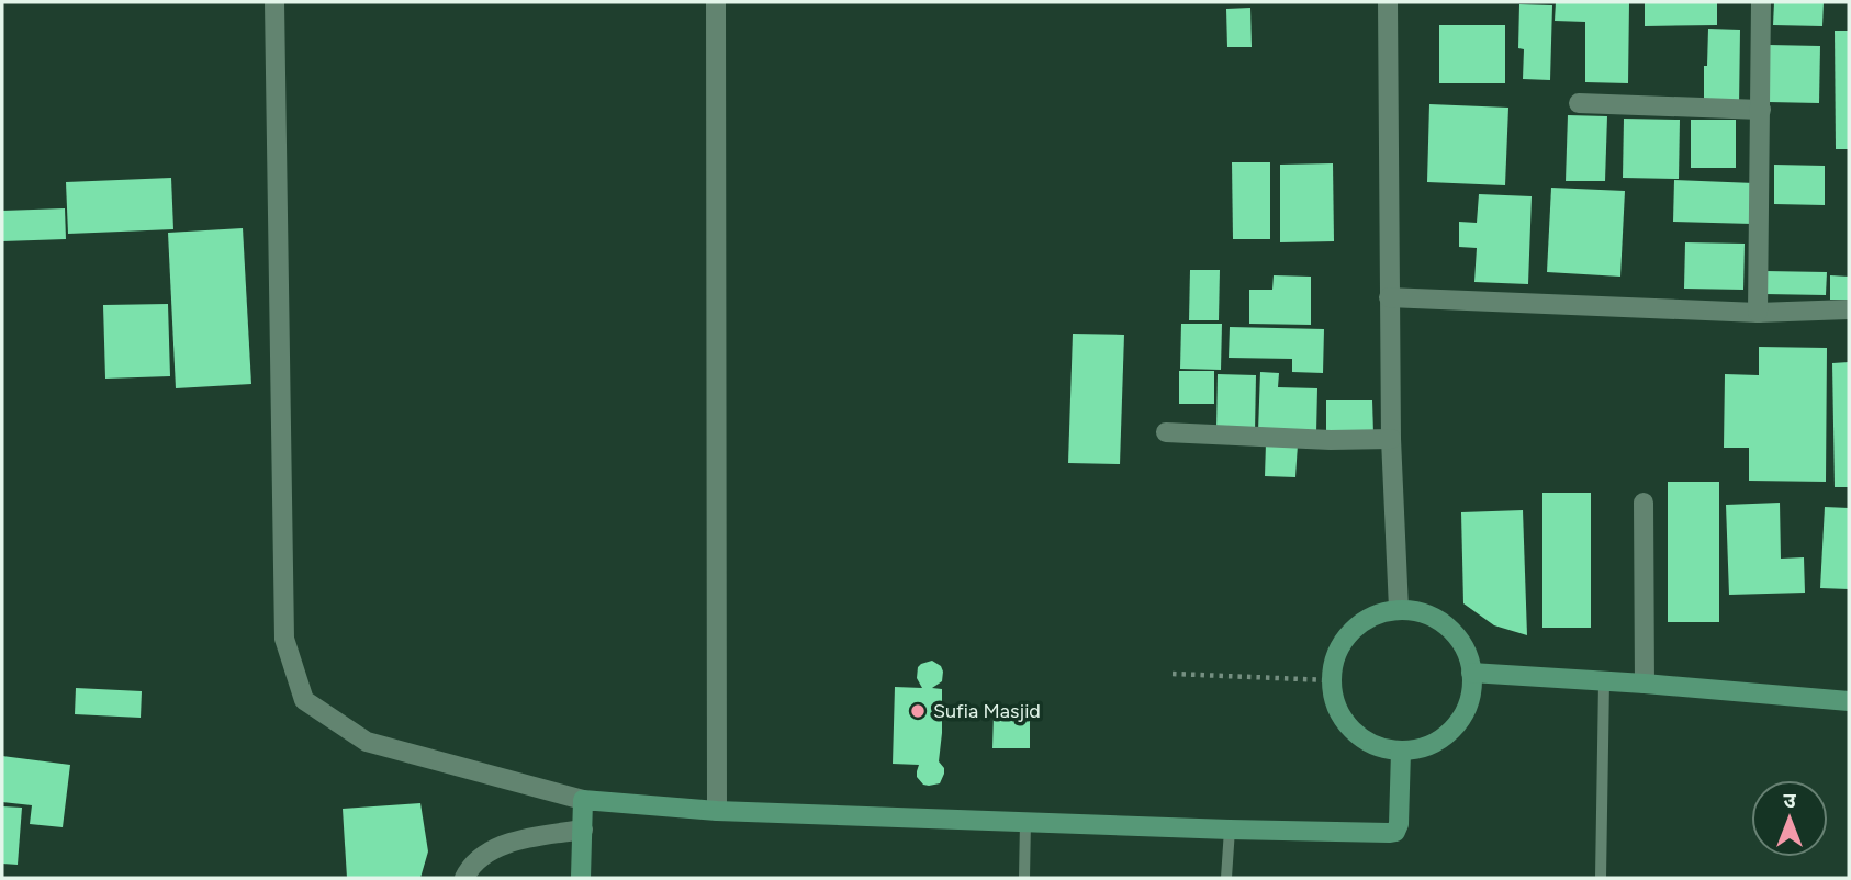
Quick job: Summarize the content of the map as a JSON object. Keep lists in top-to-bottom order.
{
  "places": ["Sufia Masjid"],
  "north": "top"
}
